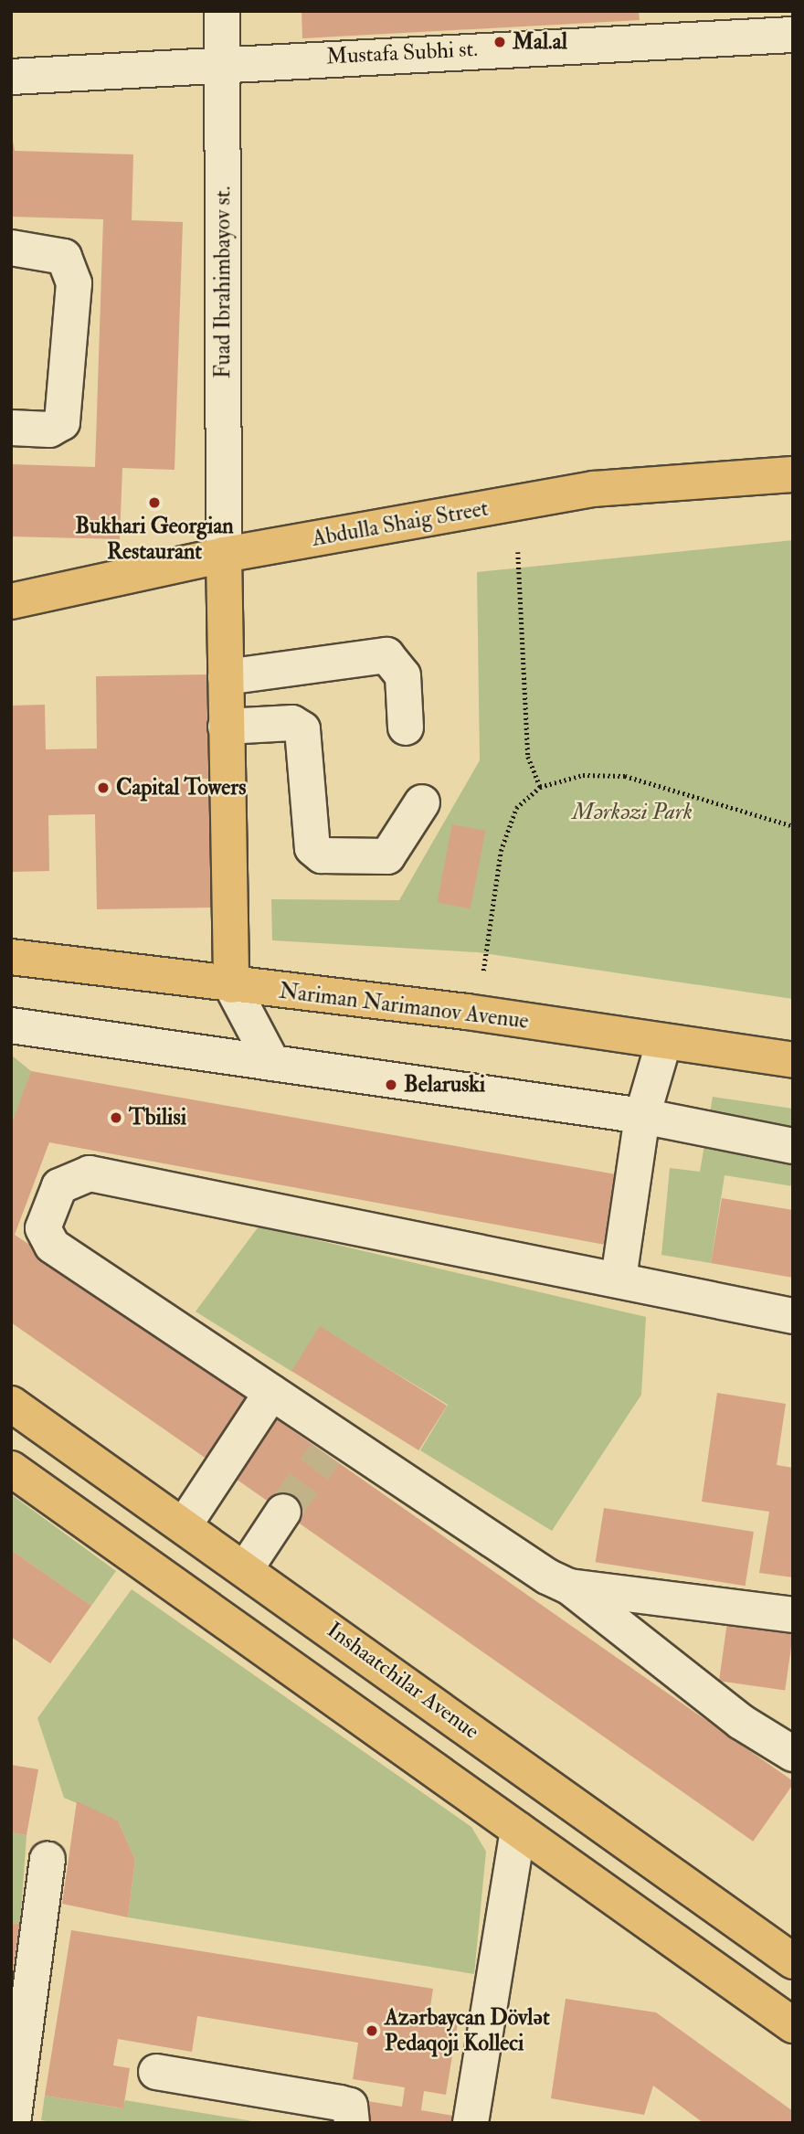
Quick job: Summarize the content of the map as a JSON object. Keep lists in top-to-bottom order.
{
  "streets": {
    "main road": ["Abdulla Shaig Street", "Nariman Narimanov Avenue", "Inshaatchilar Avenue"],
    "street": ["Mustafa Subhi st.", "Fuad Ibrahimbayov st."]
  },
  "crossings": [
    ["Mustafa Subhi st.", "Fuad Ibrahimbayov st."],
    ["Fuad Ibrahimbayov st.", "Abdulla Shaig Street"]
  ],
  "parks": ["Mərkəzi Park"],
  "places": [
    "Mal.al",
    "Bukhari Georgian Restaurant",
    "Capital Towers",
    "Belaruski",
    "Tbilisi",
    "Azərbaycan Dövlət Pedaqoji Kolleci"
  ]
}
